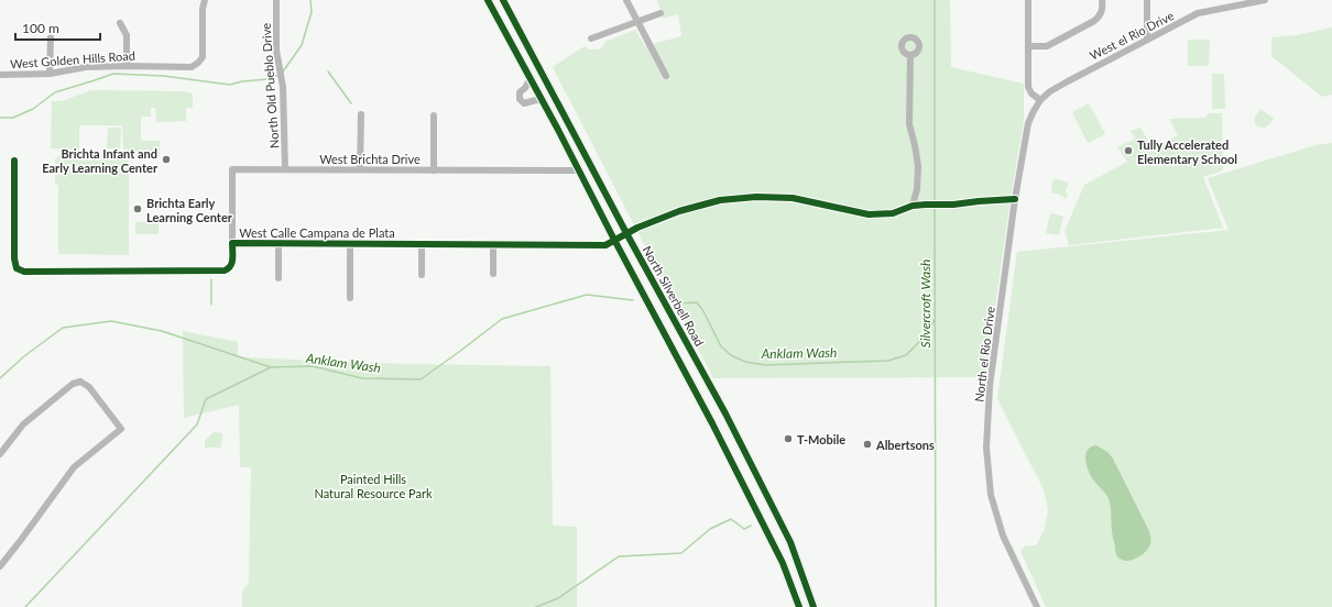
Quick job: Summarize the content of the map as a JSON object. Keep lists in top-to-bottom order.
{
  "streets": {
    "main road": ["North Silverbell Road"],
    "street": [
      "West el Rio Drive",
      "West Golden Hills Road",
      "North Old Pueblo Drive",
      "West Brichta Drive",
      "West Calle Campana de Plata",
      "North el Rio Drive"
    ]
  },
  "crossings": [
    ["West el Rio Drive", "North el Rio Drive"],
    ["North Old Pueblo Drive", "West Brichta Drive"],
    ["West Brichta Drive", "West Calle Campana de Plata"],
    ["West Brichta Drive", "North Silverbell Road"],
    ["West Calle Campana de Plata", "North Silverbell Road"],
    ["West Calle Campana de Plata", "North el Rio Drive"]
  ],
  "water": ["Silvercroft Wash", "Anklam Wash"],
  "parks": ["Painted Hills Natural Resource Park"],
  "places": [
    "Tully Accelerated Elementary School",
    "Brichta Infant and Early Learning Center",
    "Brichta Early Learning Center",
    "T-Mobile",
    "Albertsons"
  ],
  "scale_bar": "100 m"
}
